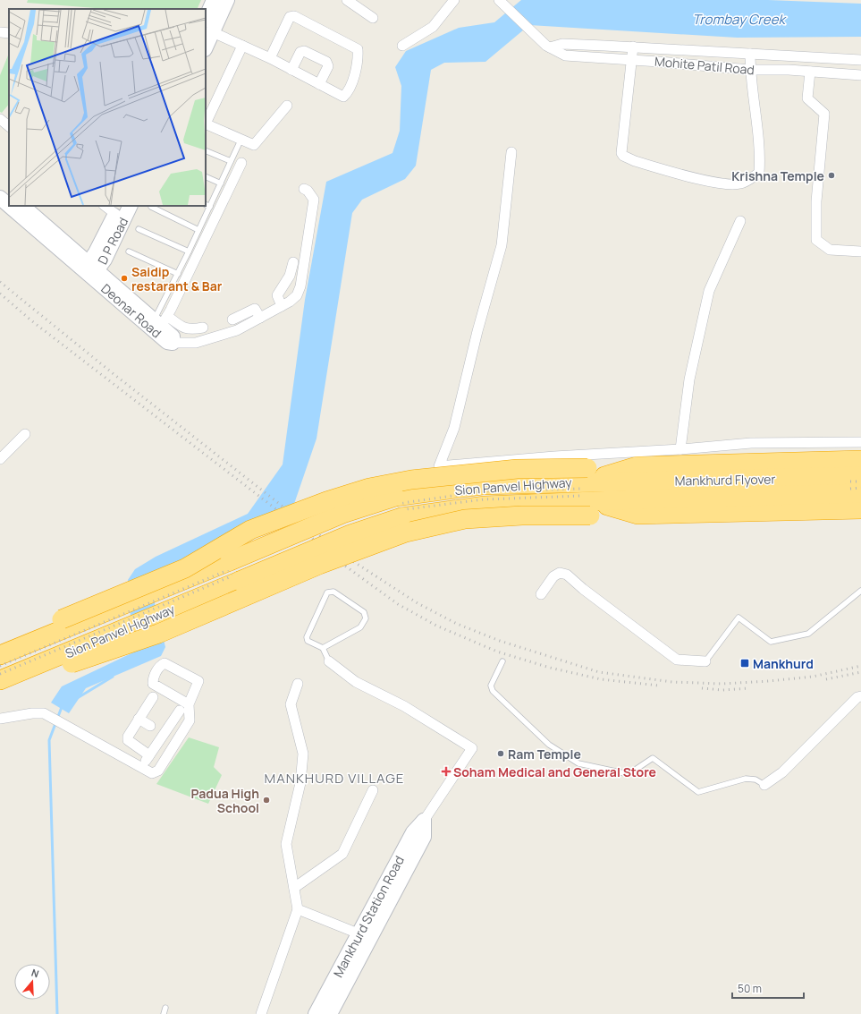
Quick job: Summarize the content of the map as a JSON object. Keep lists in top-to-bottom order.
{
  "streets": {
    "highway": ["Mankhurd Flyover", "Sion Panvel Highway"],
    "street": [
      "Mohite Patil Road",
      "D P Road",
      "Deonar Road",
      "Mankhurd Station Road"
    ]
  },
  "crossings": [
    ["D P Road", "Deonar Road"]
  ],
  "districts": ["MANKHURD VILLAGE"],
  "water": ["Trombay Creek"],
  "places": {
    "other": [
      "Krishna Temple",
      "Saidip restarant & Bar",
      "Ram Temple",
      "Padua High School"
    ],
    "transit": ["Mankhurd"],
    "health": ["Soham Medical and General Store"]
  },
  "scale_bar": "50 m",
  "north": "top"
}
